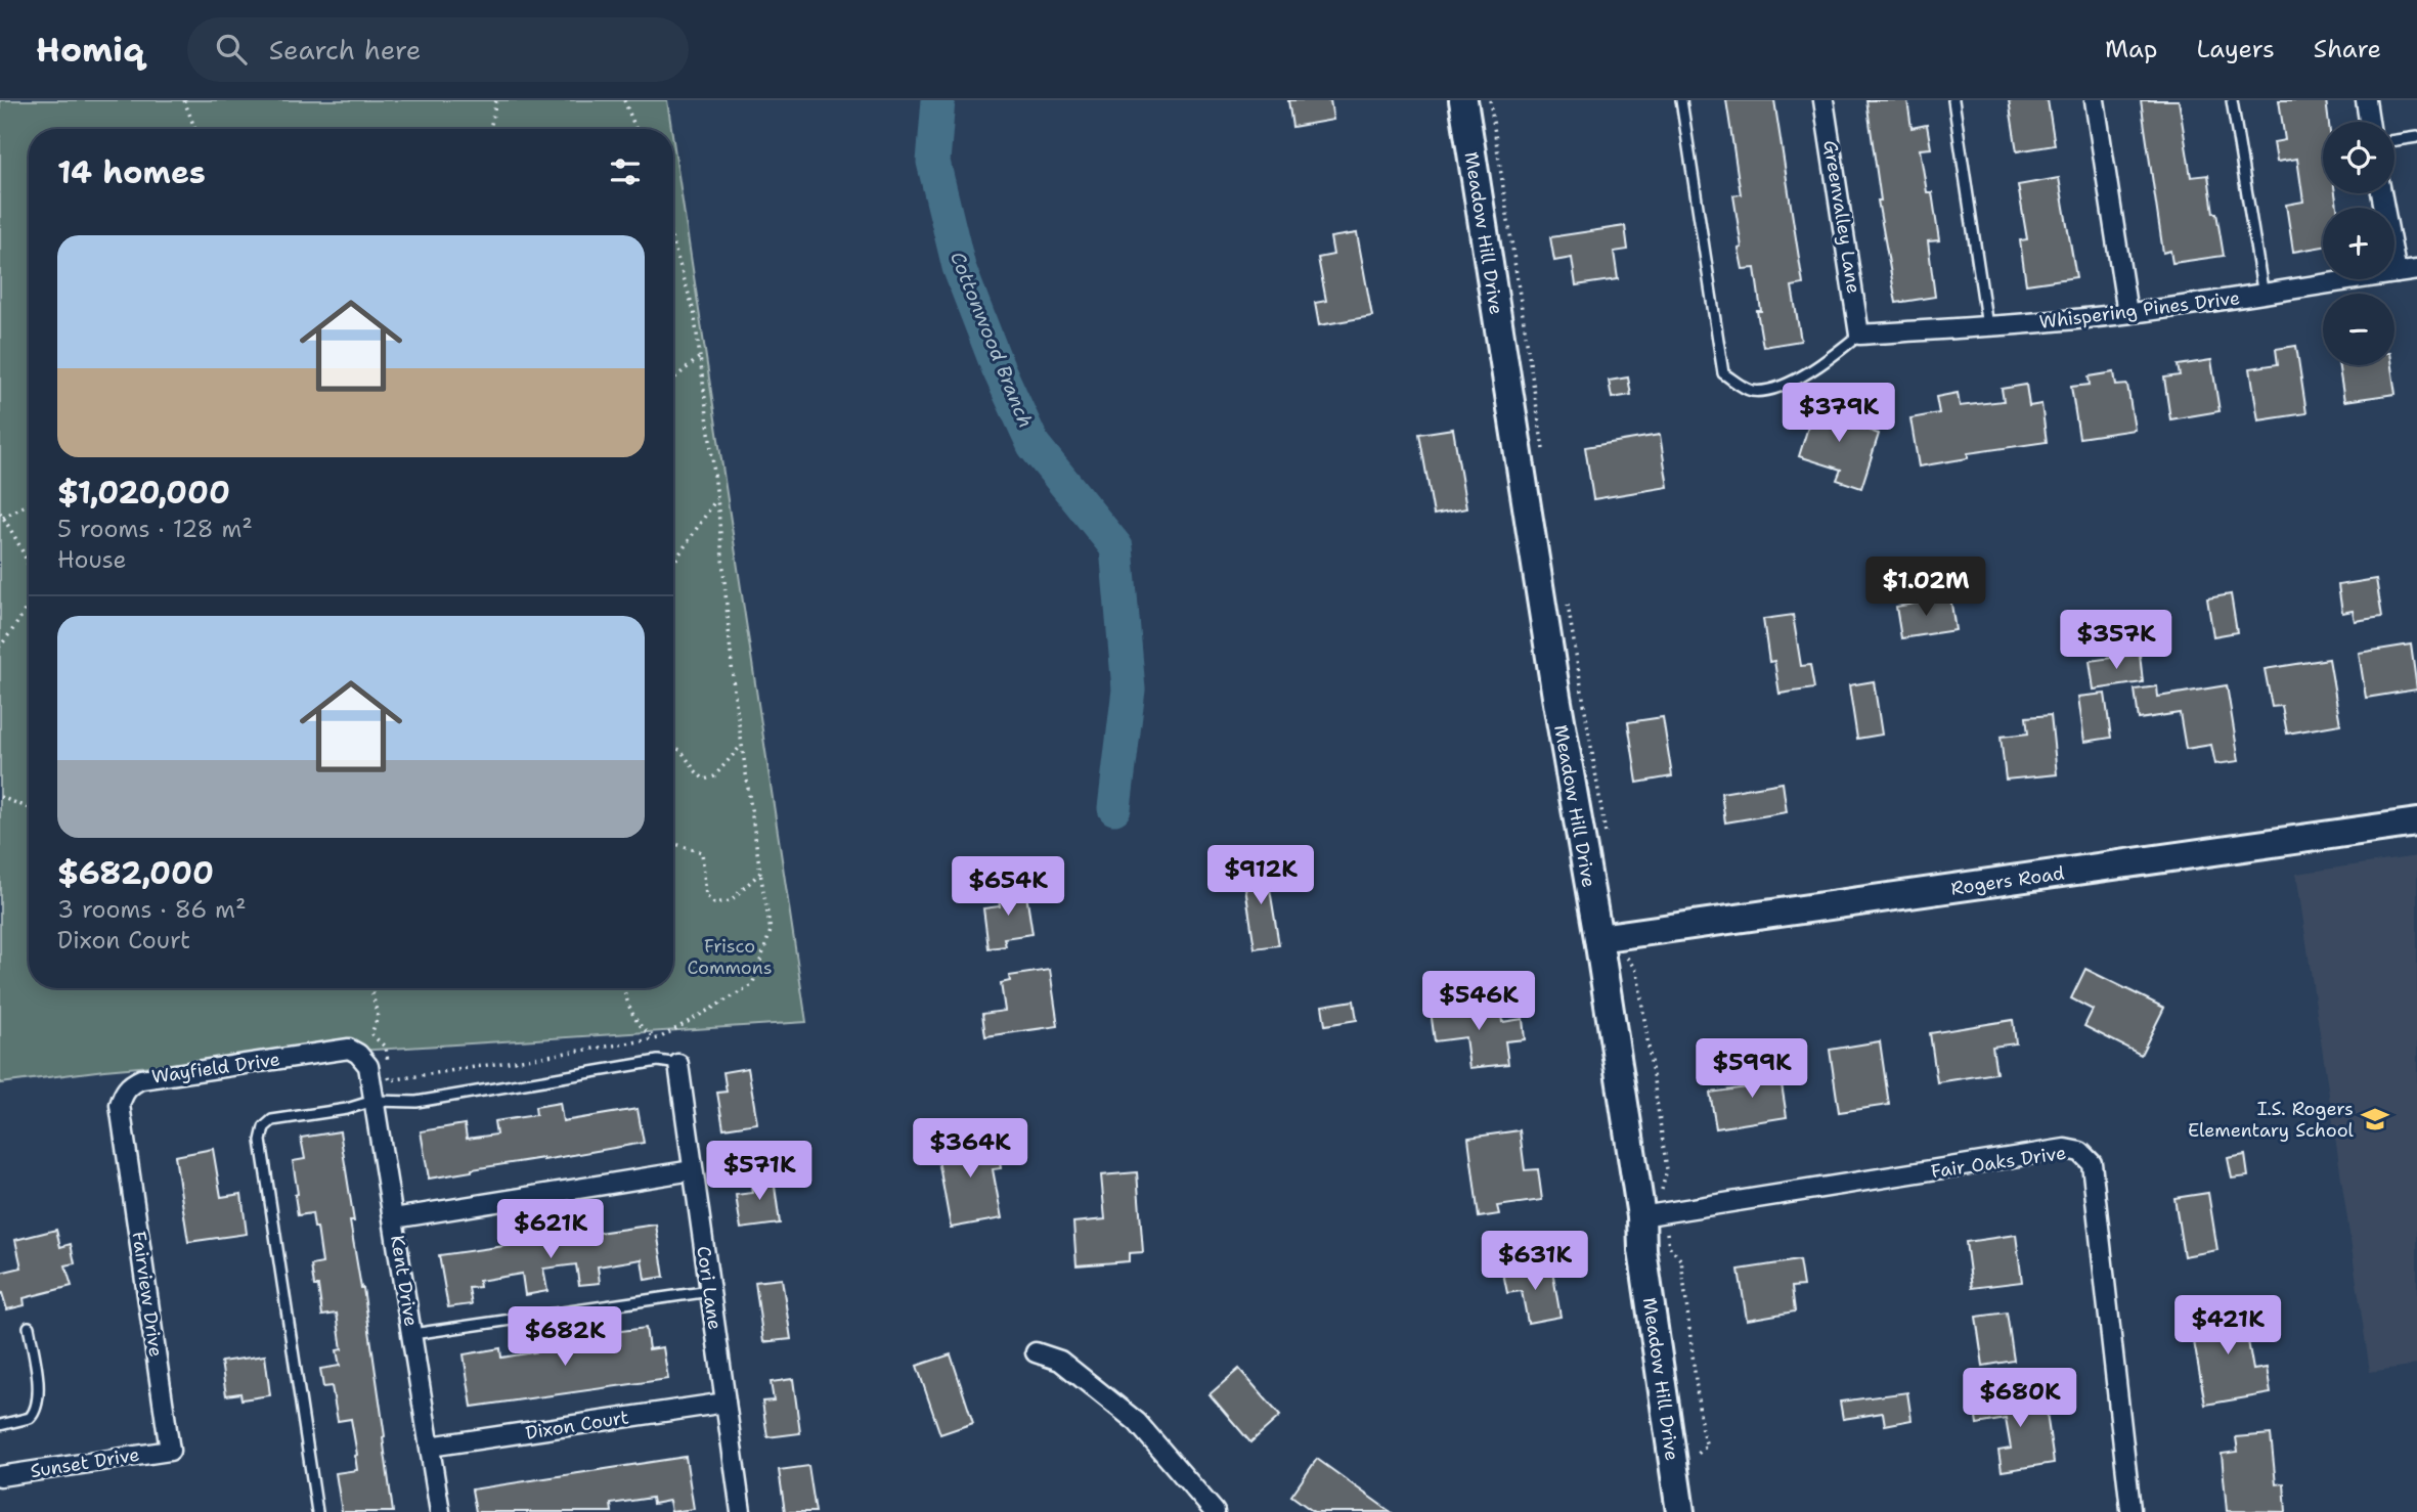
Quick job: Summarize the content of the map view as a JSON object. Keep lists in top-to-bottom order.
{
  "streets": {
    "street": [
      "Greenvalley Lane",
      "Meadow Hill Drive",
      "Whispering Pines Drive",
      "Rogers Road",
      "Wayfield Drive",
      "Fair Oaks Drive",
      "Kent Drive",
      "Cori Lane",
      "Fairview Drive",
      "Dixon Court",
      "Sunset Drive"
    ]
  },
  "crossings": [
    ["Greenvalley Lane", "Whispering Pines Drive"],
    ["Meadow Hill Drive", "Rogers Road"],
    ["Meadow Hill Drive", "Fair Oaks Drive"],
    ["Wayfield Drive", "Kent Drive"],
    ["Wayfield Drive", "Fairview Drive"],
    ["Kent Drive", "Dixon Court"],
    ["Cori Lane", "Dixon Court"],
    ["Fairview Drive", "Sunset Drive"]
  ],
  "water": ["Cottonwood Branch"],
  "parks": ["Frisco Commons"],
  "places": {
    "school or university": ["I.S. Rogers Elementary School"]
  },
  "page": {
    "header": "Homiq",
    "search": "Search here",
    "nav": ["Map", "Layers", "Share"],
    "map_buttons": ["+", "−"],
    "heading": "14 homes",
    "list": [
      {
        "name": "$1,020,000",
        "note": "5 rooms · 128 m² · House"
      },
      {
        "name": "$682,000",
        "note": "3 rooms · 86 m² · Dixon Court"
      }
    ],
    "price": [
      "$379K",
      "$1.02M",
      "$357K",
      "$912K",
      "$654K",
      "$546K",
      "$599K",
      "$364K",
      "$571K",
      "$621K",
      "$631K",
      "$421K",
      "$682K",
      "$680K"
    ]
  }
}
